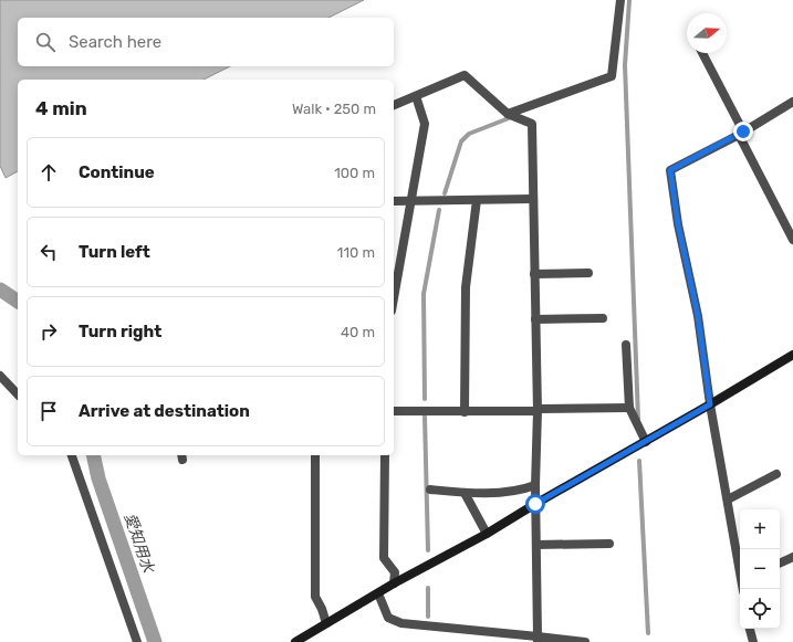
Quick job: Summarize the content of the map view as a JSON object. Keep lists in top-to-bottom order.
{
  "water": ["愛知用水"],
  "north": "right",
  "page": {
    "search": "Search here",
    "heading": ["4 min", "Walk · 250 m"],
    "list": [
      ["Continue", "100 m"],
      ["Turn left", "110 m"],
      ["Turn right", "40 m"],
      "Arrive at destination"
    ],
    "map_buttons": ["+", "−"]
  }
}
